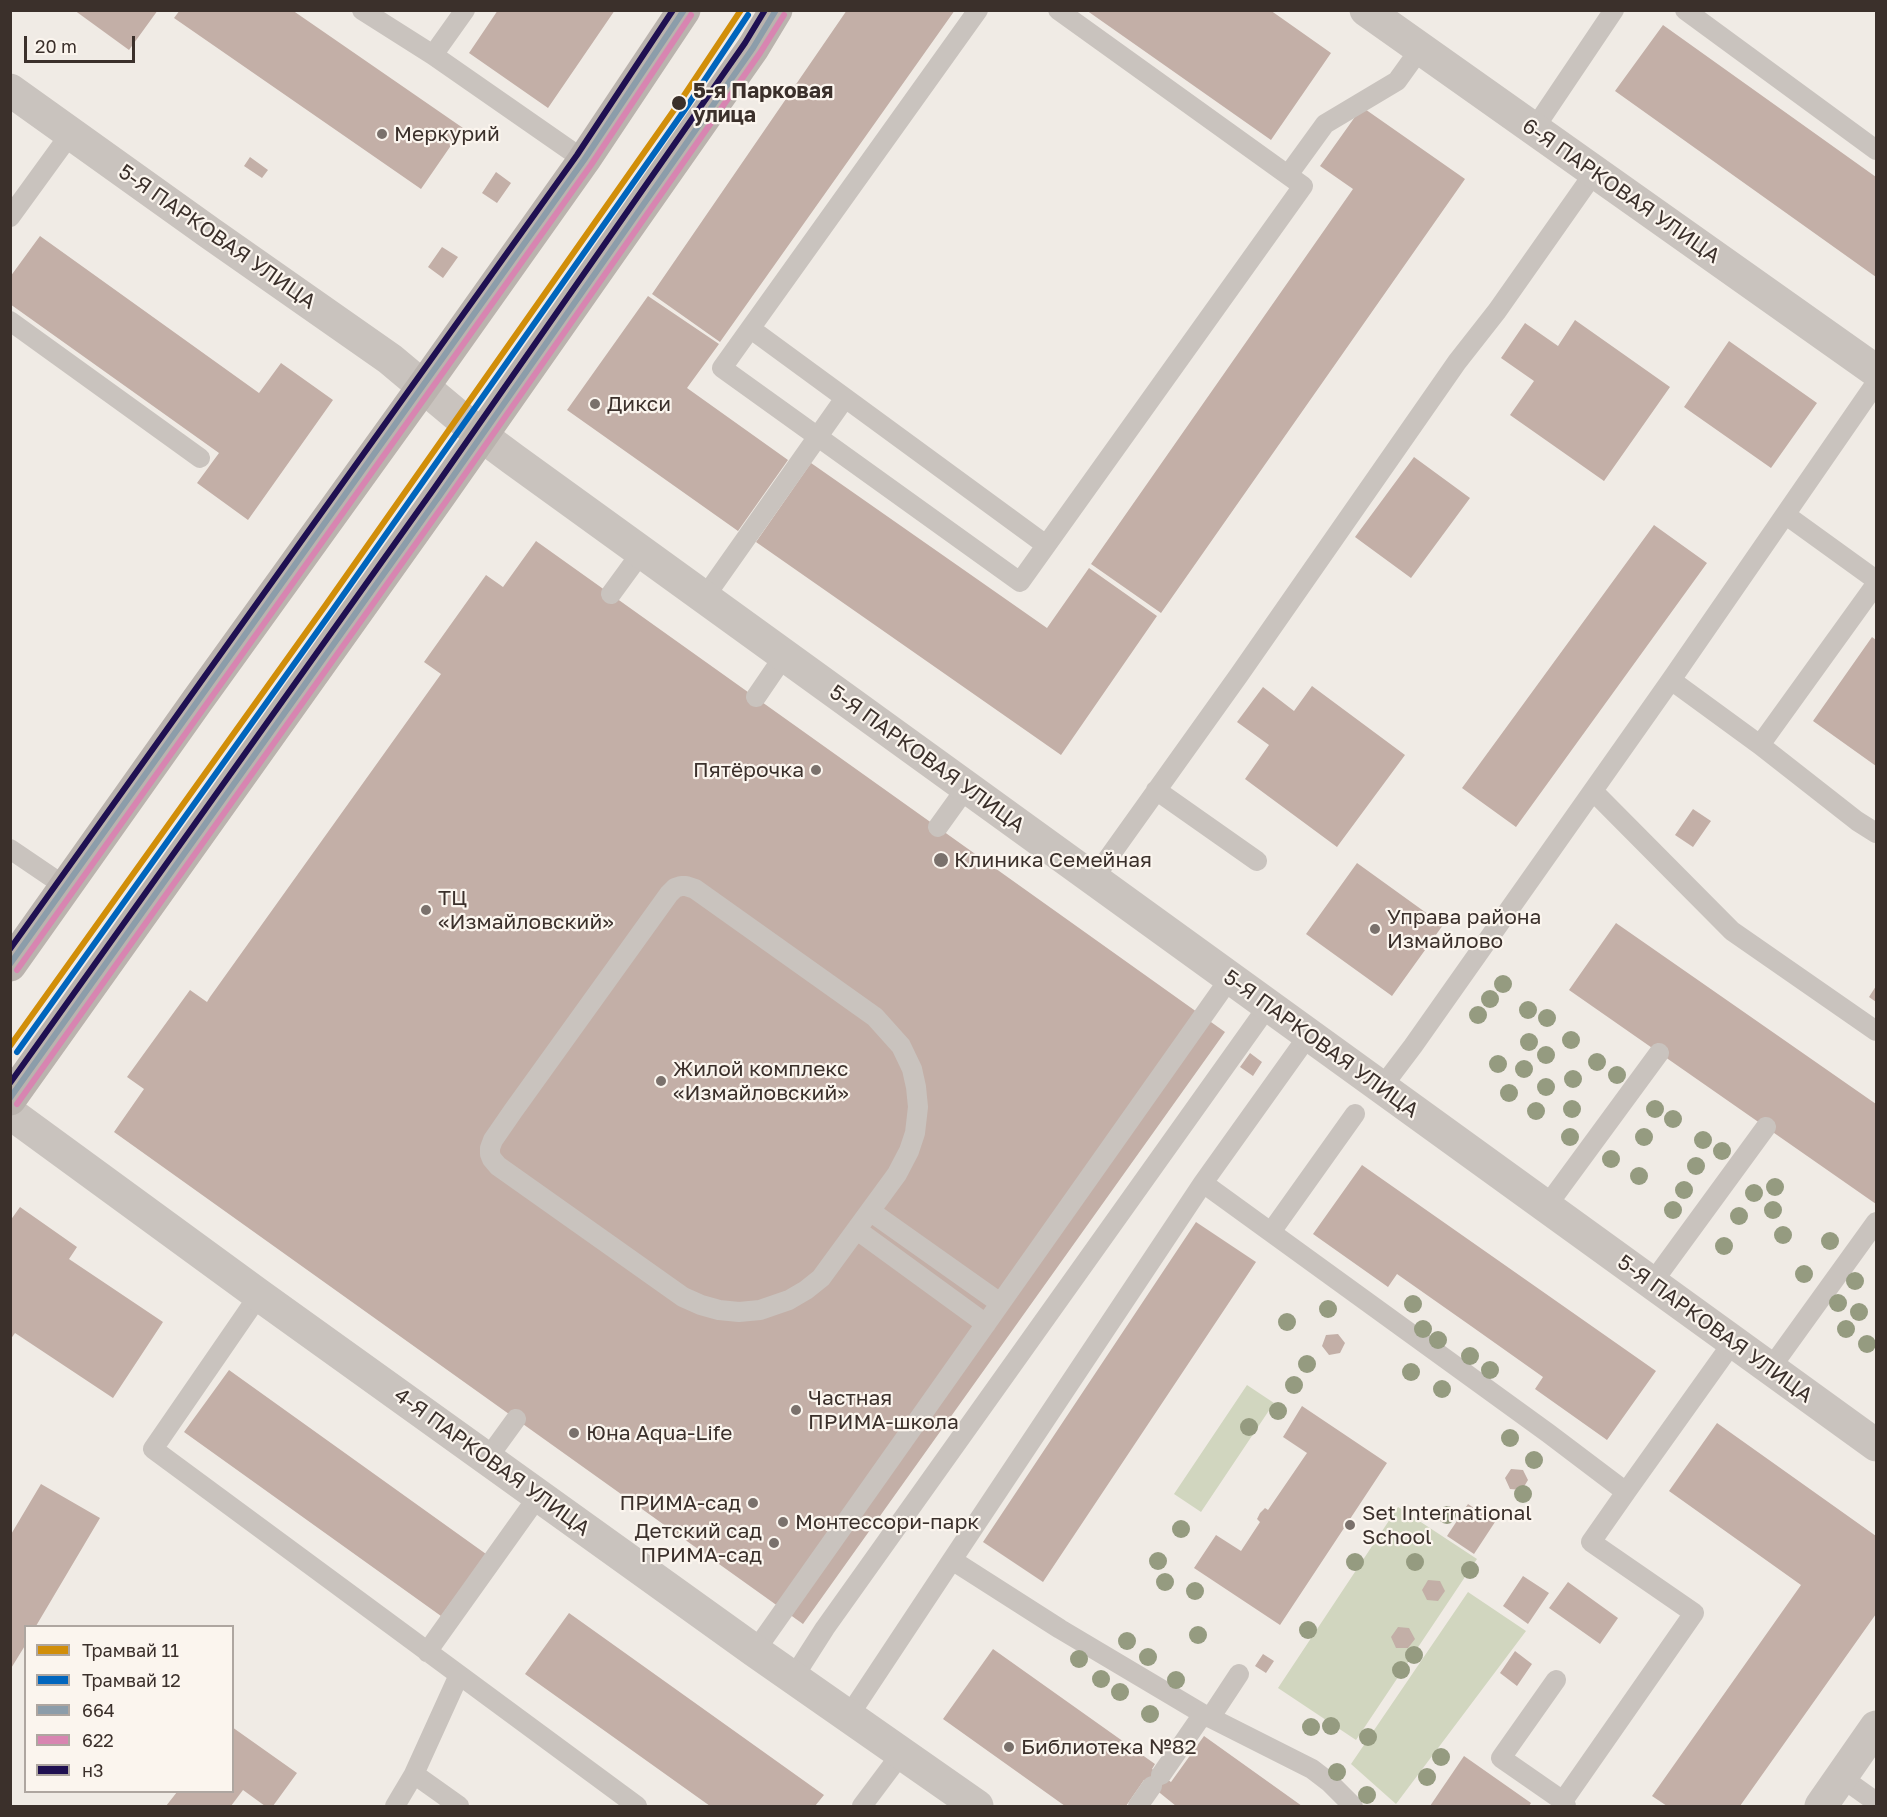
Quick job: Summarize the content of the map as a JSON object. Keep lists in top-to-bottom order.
{
  "streets": {
    "street": ["6-Я ПАРКОВАЯ УЛИЦА", "5-Я ПАРКОВАЯ УЛИЦА", "4-Я ПАРКОВАЯ УЛИЦА"]
  },
  "places": [
    "5-я Парковая улица",
    "Меркурий",
    "Дикси",
    "Пятёрочка",
    "Клиника Семейная",
    "ТЦ «Измайловский»",
    "Управа района Измайлово",
    "Жилой комплекс «Измайловский»",
    "Частная ПРИМА-школа",
    "Юна Aqua-Life",
    "ПРИМА-сад",
    "Монтессори-парк",
    "Set International School",
    "Детский сад ПРИМА-сад",
    "Библиотека №82"
  ],
  "lines": [
    "tram line 11",
    "transit line 664",
    "transit line н3",
    "tram line 12",
    "transit line 622"
  ],
  "legend": [
    "Трамвай 11",
    "Трамвай 12",
    "664",
    "622",
    "н3"
  ],
  "scale_bar": "20 m"
}
